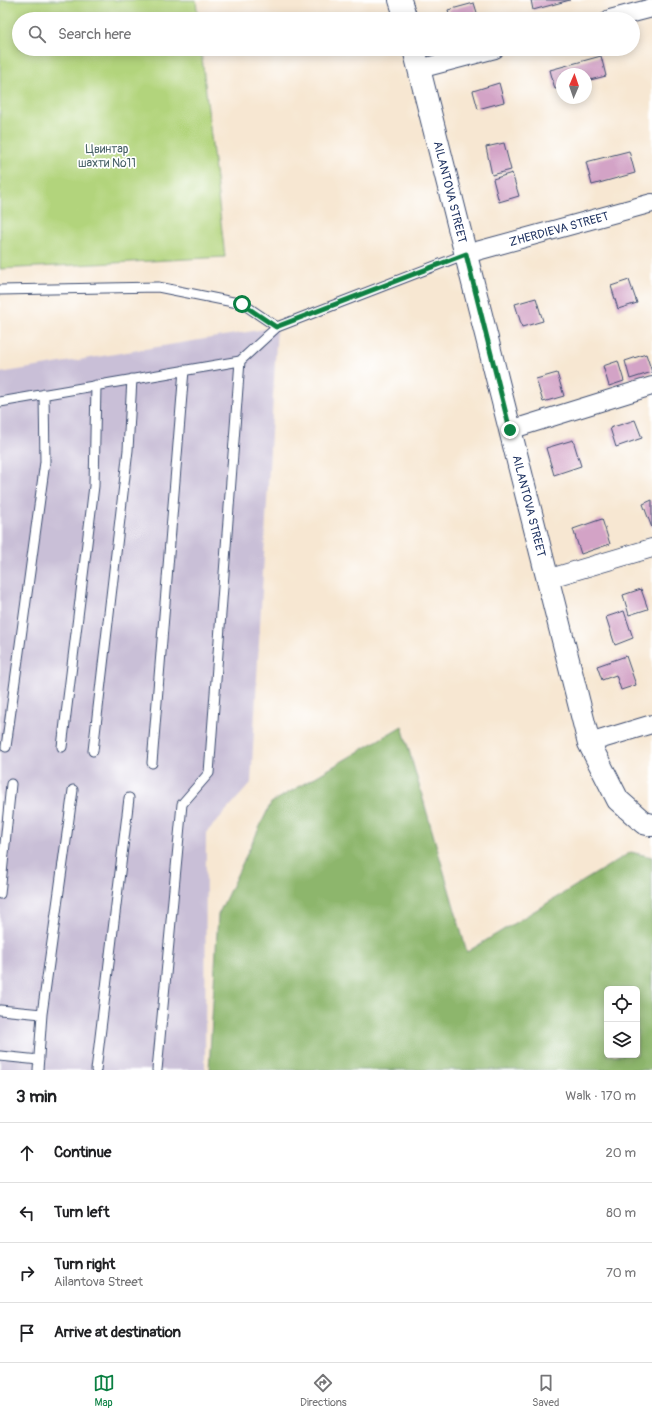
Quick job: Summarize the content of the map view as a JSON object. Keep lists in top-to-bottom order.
{
  "streets": {
    "street": ["AILANTOVA STREET", "ZHERDIEVA STREET"]
  },
  "crossings": [
    ["AILANTOVA STREET", "ZHERDIEVA STREET"]
  ],
  "parks": ["Цвинтар шахти №11"],
  "north": "top",
  "page": {
    "search": "Search here",
    "heading": ["3 min", "Walk · 170 m"],
    "list": [
      ["Continue", "20 m"],
      ["Turn left", "80 m"],
      ["Turn right", "Ailantova Street", "70 m"],
      "Arrive at destination"
    ],
    "nav": ["Map", "Directions", "Saved"]
  }
}
